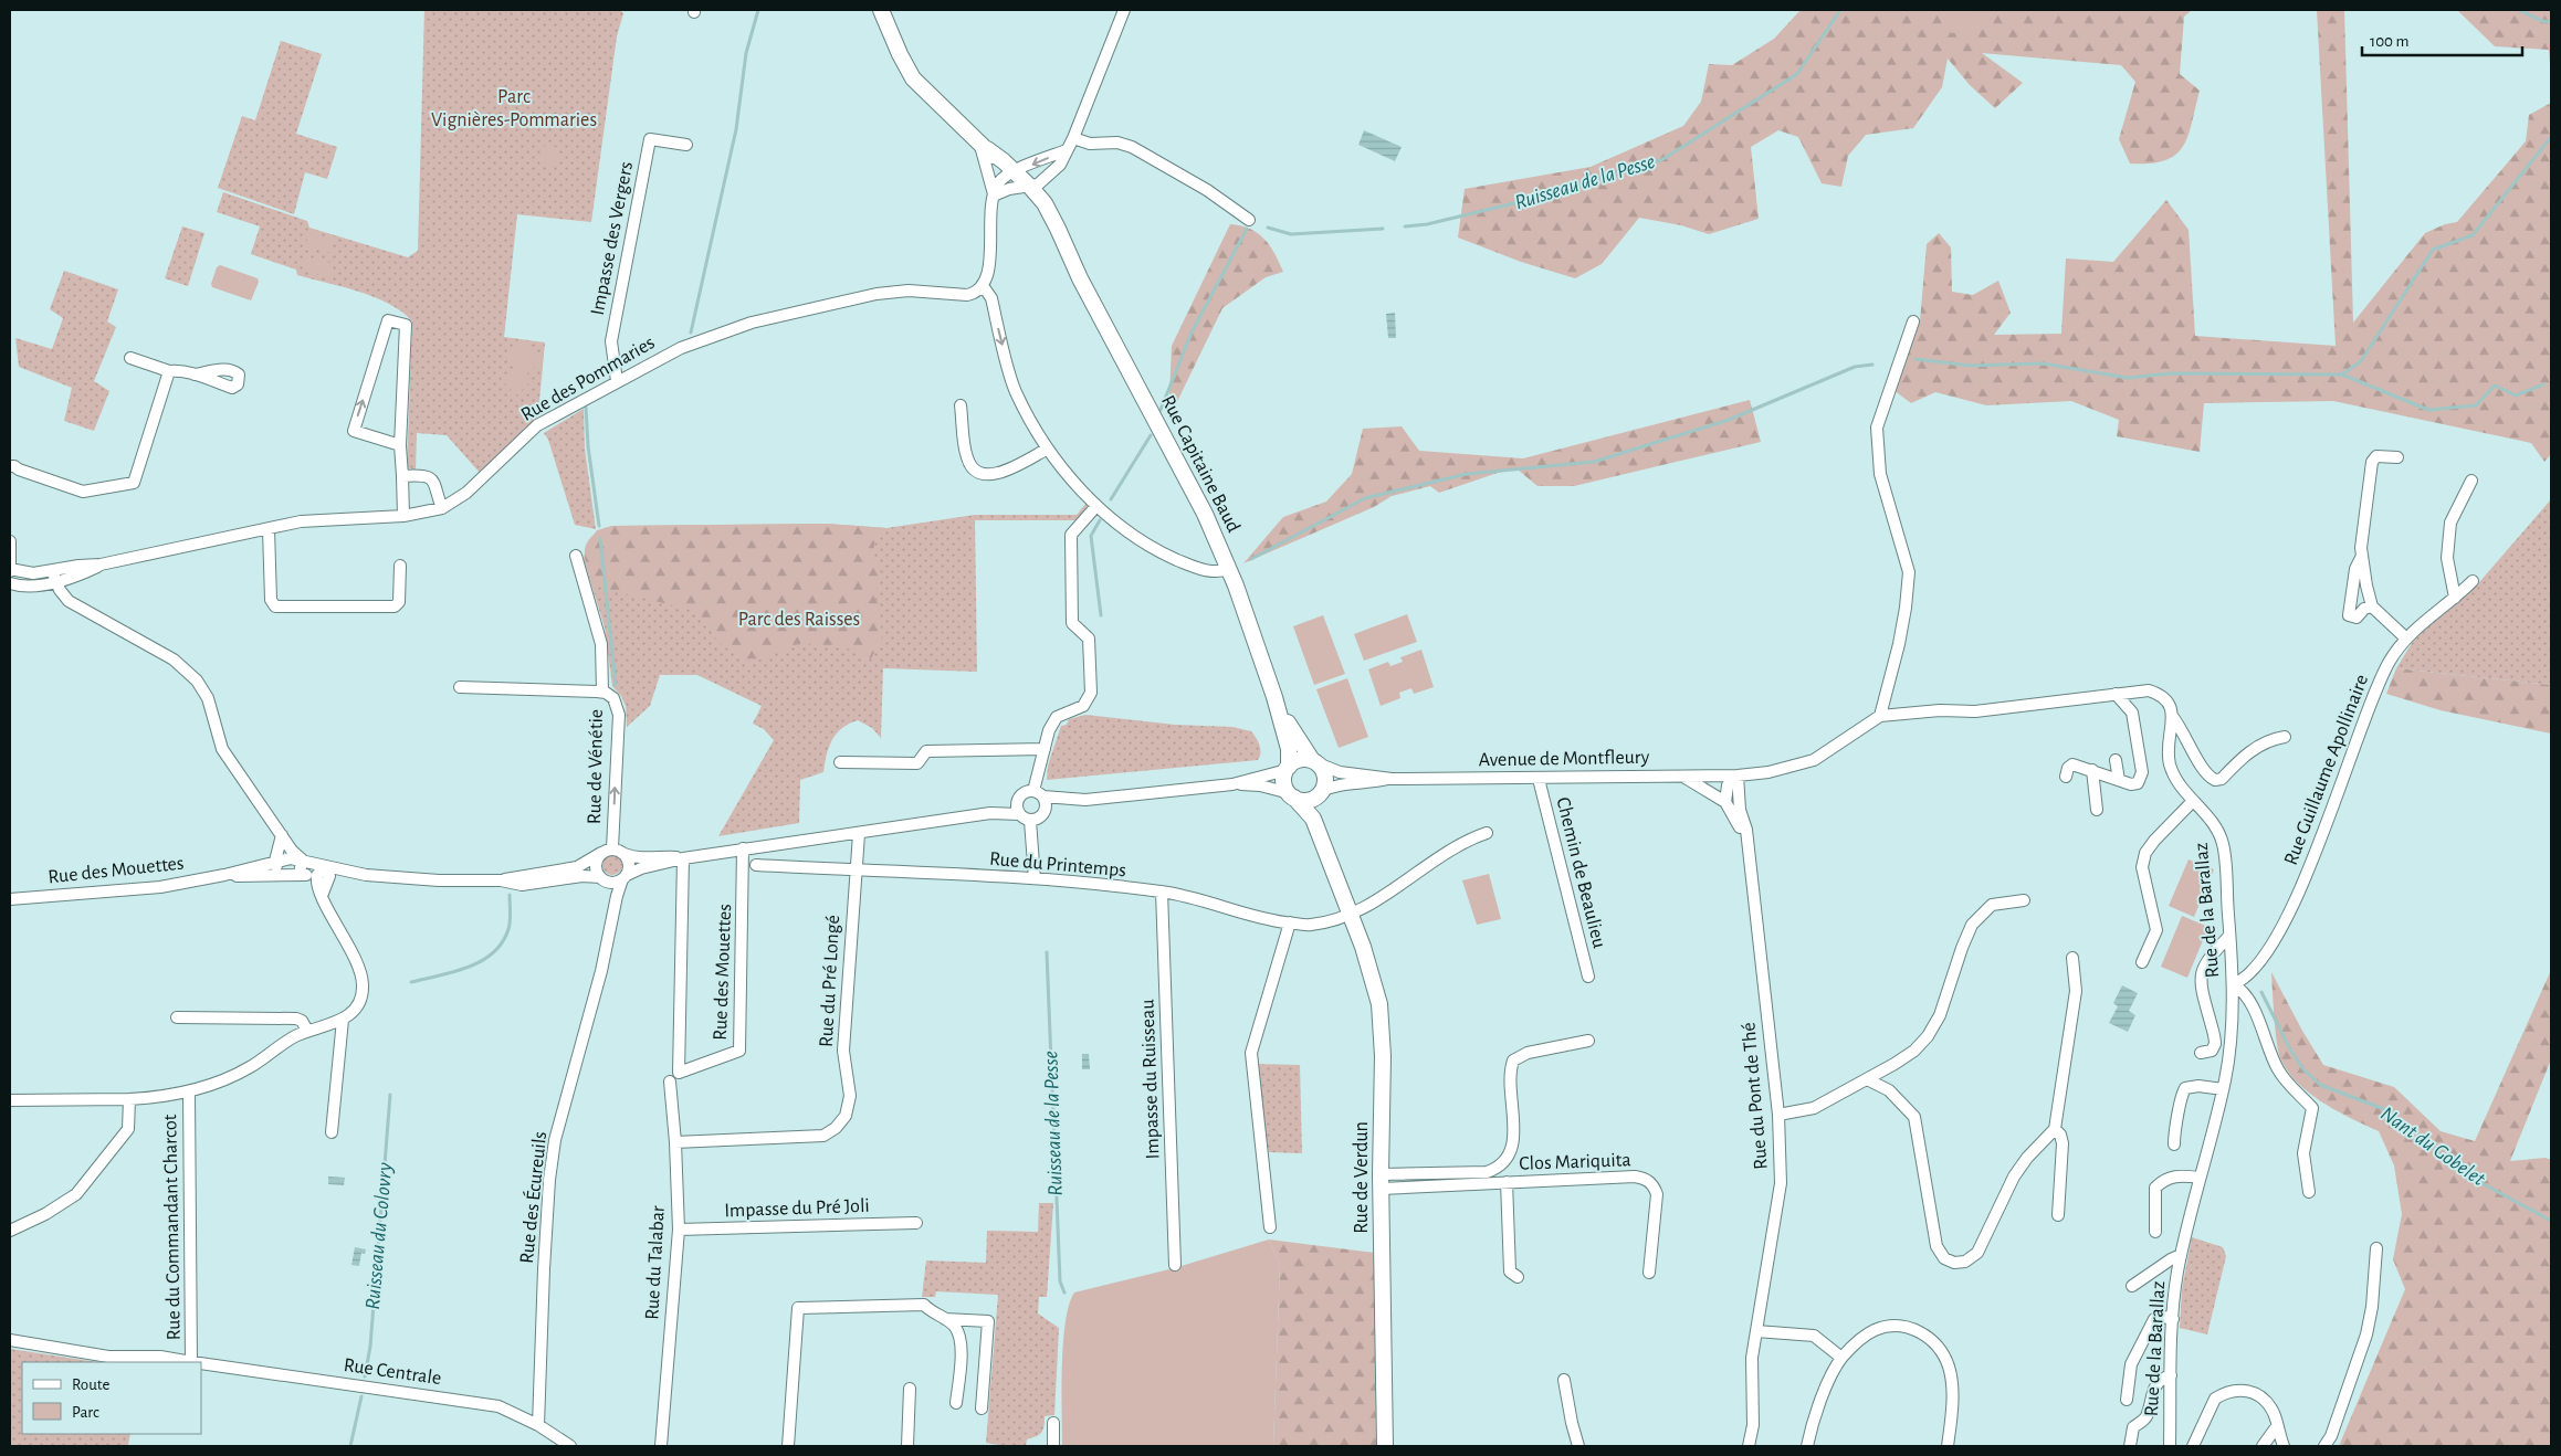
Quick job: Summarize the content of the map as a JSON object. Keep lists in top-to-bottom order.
{
  "streets": {
    "main road": ["Rue Capitaine Baud", "Rue de Verdun"],
    "street": [
      "Impasse des Vergers",
      "Rue des Pommaries",
      "Avenue de Montfleury",
      "Rue de Vénétie",
      "Rue Guillaume Apollinaire",
      "Rue du Printemps",
      "Rue des Mouettes",
      "Chemin de Beaulieu",
      "Rue de la Barallaz",
      "Rue du Pré Longé",
      "Impasse du Ruisseau",
      "Rue du Pont de Thé",
      "Clos Mariquita",
      "Rue des Écureuils",
      "Impasse du Pré Joli",
      "Rue du Commandant Charcot",
      "Rue du Talabar",
      "Rue Centrale"
    ]
  },
  "crossings": [
    ["Impasse des Vergers", "Rue des Pommaries"],
    ["Rue Capitaine Baud", "Avenue de Montfleury"],
    ["Rue Capitaine Baud", "Rue de Verdun"],
    ["Avenue de Montfleury", "Chemin de Beaulieu"],
    ["Avenue de Montfleury", "Rue du Pont de Thé"],
    ["Avenue de Montfleury", "Rue de Verdun"],
    ["Rue de Vénétie", "Rue des Mouettes"],
    ["Rue de Vénétie", "Rue des Écureuils"],
    ["Rue Guillaume Apollinaire", "Rue de la Barallaz"],
    ["Rue du Printemps", "Rue du Pré Longé"],
    ["Rue du Printemps", "Impasse du Ruisseau"],
    ["Rue du Printemps", "Rue de Verdun"],
    ["Rue des Mouettes", "Rue des Écureuils"],
    ["Rue du Pré Longé", "Rue du Talabar"],
    ["Clos Mariquita", "Rue de Verdun"],
    ["Rue des Écureuils", "Rue Centrale"],
    ["Impasse du Pré Joli", "Rue du Talabar"]
  ],
  "one_way": ["Rue de Vénétie"],
  "water": ["Ruisseau de la Pesse", "Nant du Gobelet", "Ruisseau du Colovry"],
  "parks": ["Parc Vignières-Pommaries", "Parc des Raisses"],
  "legend": ["Route", "Parc"],
  "scale_bar": "100 m"
}
